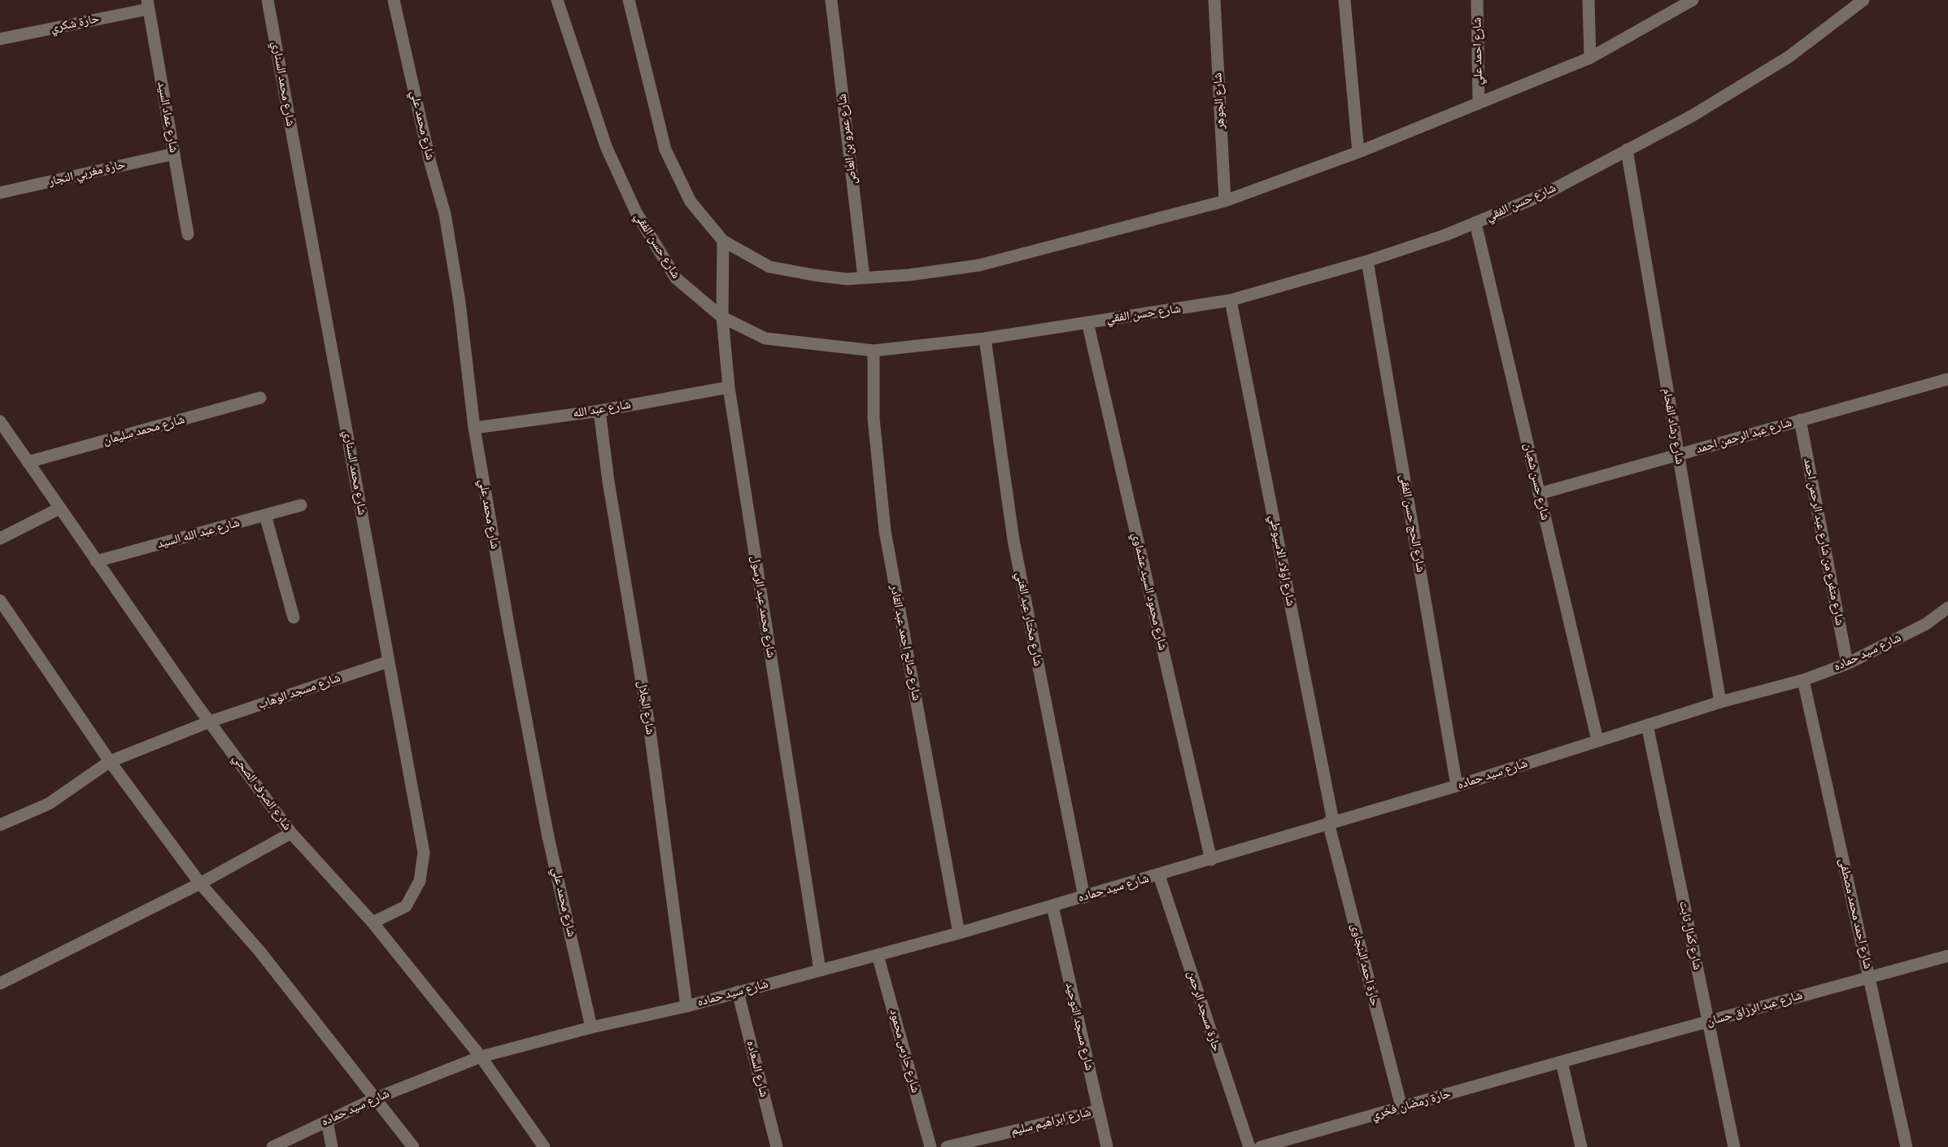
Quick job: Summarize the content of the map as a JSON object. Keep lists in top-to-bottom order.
{
  "streets": {
    "street": [
      "حارة شكري",
      "شارع احمد علي",
      "شارع محمد السناري",
      "شارع الجوهر",
      "شارع عماد السيد",
      "شارع محمد علي",
      "شارع عمرو بن العاص",
      "حارة مغربي النجار",
      "شارع حسن الفقي",
      "شارع عبد الله",
      "شارع رشاد الفحام",
      "شارع محمد سليمان",
      "شارع عبد الرحمن احمد",
      "شارع حسن شعبان",
      "شارع الحج حسن الفقى",
      "شارع عبد الله السيد",
      "شارع متفرع من شارع عبد الرحمن احمد",
      "شارع اولاد الاسيوطي",
      "شارع محمود السيد عشماوي",
      "شارع محمد عبد الرسول",
      "شارع مختار عبد الغني",
      "شارع صالح احمد عبد القادر",
      "شارع سيد حماده",
      "شارع مسجد الوهاب",
      "شارع الجلال",
      "شارع الصرف الصحي",
      "شارع احمد محمد مصطفى",
      "شارع كمال ثابت",
      "حارة احمد البنجاوى",
      "شارع عبد الرزاق حسان",
      "حارة مسجد الرحمن",
      "شارع مسجد التوحيد",
      "شارع حارس محمود",
      "شارع السعاده",
      "حارة رمضان فخري",
      "شارع ابراهيم سليم"
    ]
  },
  "crossings": [
    ["حارة شكري", "شارع عماد السيد"],
    ["شارع محمد السناري", "شارع مسجد الوهاب"],
    ["شارع محمد السناري", "شارع الصرف الصحي"],
    ["شارع عماد السيد", "حارة مغربي النجار"],
    ["شارع محمد علي", "شارع عبد الله"],
    ["شارع محمد علي", "شارع سيد حماده"],
    ["شارع حسن الفقي", "شارع رشاد الفحام"],
    ["شارع حسن الفقي", "شارع حسن شعبان"],
    ["شارع حسن الفقي", "شارع الحج حسن الفقى"],
    ["شارع حسن الفقي", "شارع اولاد الاسيوطي"],
    ["شارع حسن الفقي", "شارع محمود السيد عشماوي"],
    ["شارع حسن الفقي", "شارع محمد عبد الرسول"],
    ["شارع حسن الفقي", "شارع مختار عبد الغني"],
    ["شارع حسن الفقي", "شارع صالح احمد عبد القادر"],
    ["شارع عبد الله", "شارع محمد عبد الرسول"],
    ["شارع عبد الله", "شارع الجلال"],
    ["شارع رشاد الفحام", "شارع عبد الرحمن احمد"],
    ["شارع رشاد الفحام", "شارع سيد حماده"],
    ["شارع محمد سليمان", "شارع الصرف الصحي"],
    ["شارع عبد الرحمن احمد", "شارع حسن شعبان"],
    ["شارع عبد الرحمن احمد", "شارع متفرع من شارع عبد الرحمن احمد"],
    ["شارع حسن شعبان", "شارع سيد حماده"],
    ["شارع الحج حسن الفقى", "شارع سيد حماده"],
    ["شارع عبد الله السيد", "شارع الصرف الصحي"],
    ["شارع متفرع من شارع عبد الرحمن احمد", "شارع سيد حماده"],
    ["شارع اولاد الاسيوطي", "شارع سيد حماده"],
    ["شارع اولاد الاسيوطي", "حارة احمد البنجاوى"],
    ["شارع محمود السيد عشماوي", "شارع سيد حماده"],
    ["شارع محمد عبد الرسول", "شارع سيد حماده"],
    ["شارع مختار عبد الغني", "شارع سيد حماده"],
    ["شارع صالح احمد عبد القادر", "شارع سيد حماده"],
    ["شارع سيد حماده", "شارع الجلال"],
    ["شارع سيد حماده", "شارع الصرف الصحي"],
    ["شارع سيد حماده", "شارع احمد محمد مصطفى"],
    ["شارع سيد حماده", "شارع كمال ثابت"],
    ["شارع سيد حماده", "حارة احمد البنجاوى"],
    ["شارع سيد حماده", "حارة مسجد الرحمن"],
    ["شارع سيد حماده", "شارع مسجد التوحيد"],
    ["شارع سيد حماده", "شارع حارس محمود"],
    ["شارع سيد حماده", "شارع السعاده"],
    ["شارع مسجد الوهاب", "شارع الصرف الصحي"],
    ["شارع احمد محمد مصطفى", "شارع عبد الرزاق حسان"],
    ["شارع كمال ثابت", "شارع عبد الرزاق حسان"],
    ["حارة احمد البنجاوى", "حارة رمضان فخري"],
    ["شارع عبد الرزاق حسان", "حارة رمضان فخري"],
    ["شارع مسجد التوحيد", "شارع ابراهيم سليم"]
  ]
}
